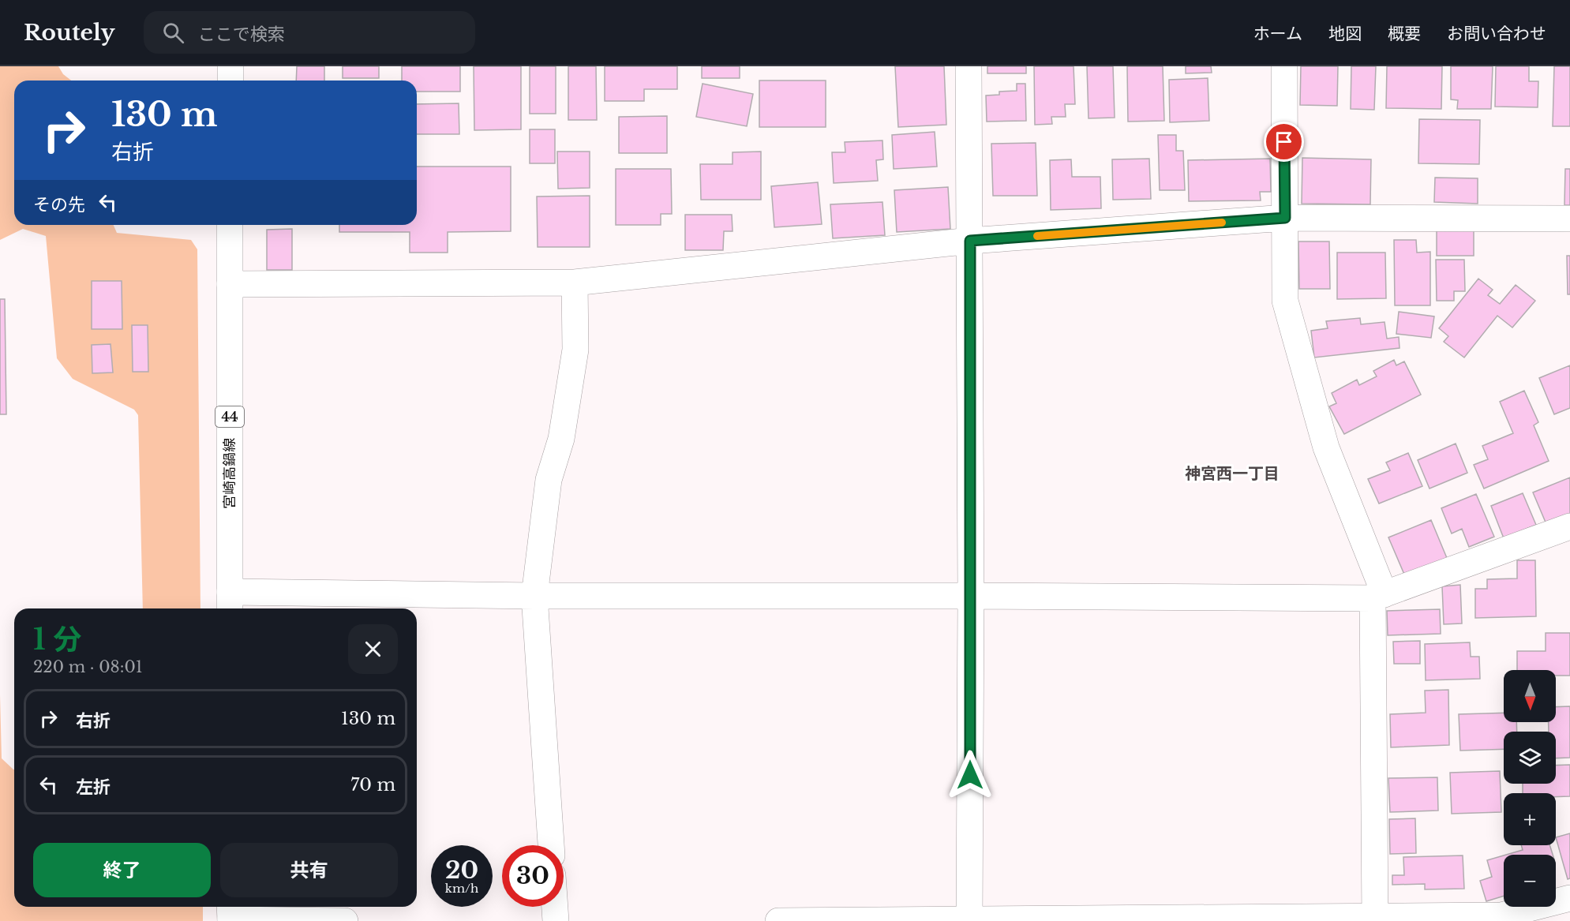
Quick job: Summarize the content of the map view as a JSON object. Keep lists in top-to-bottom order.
{
  "streets": {
    "street": ["44", "宮崎高鍋線"]
  },
  "districts": ["神宮西一丁目"],
  "north": "bottom",
  "page": {
    "header": "Routely",
    "search": "ここで検索",
    "nav": [
      "ホーム",
      "地図",
      "概要",
      "お問い合わせ"
    ],
    "turn": ["130 m", "右折"],
    "then": "その先",
    "heading": ["1 分", "220 m · 08:01"],
    "map_buttons": ["+", "−"],
    "list": [
      {
        "name": "右折",
        "value": "130 m"
      },
      {
        "name": "左折",
        "value": "70 m"
      }
    ],
    "buttons": ["終了", "共有"],
    "speed": "20 km/h",
    "limit": "30"
  }
}
